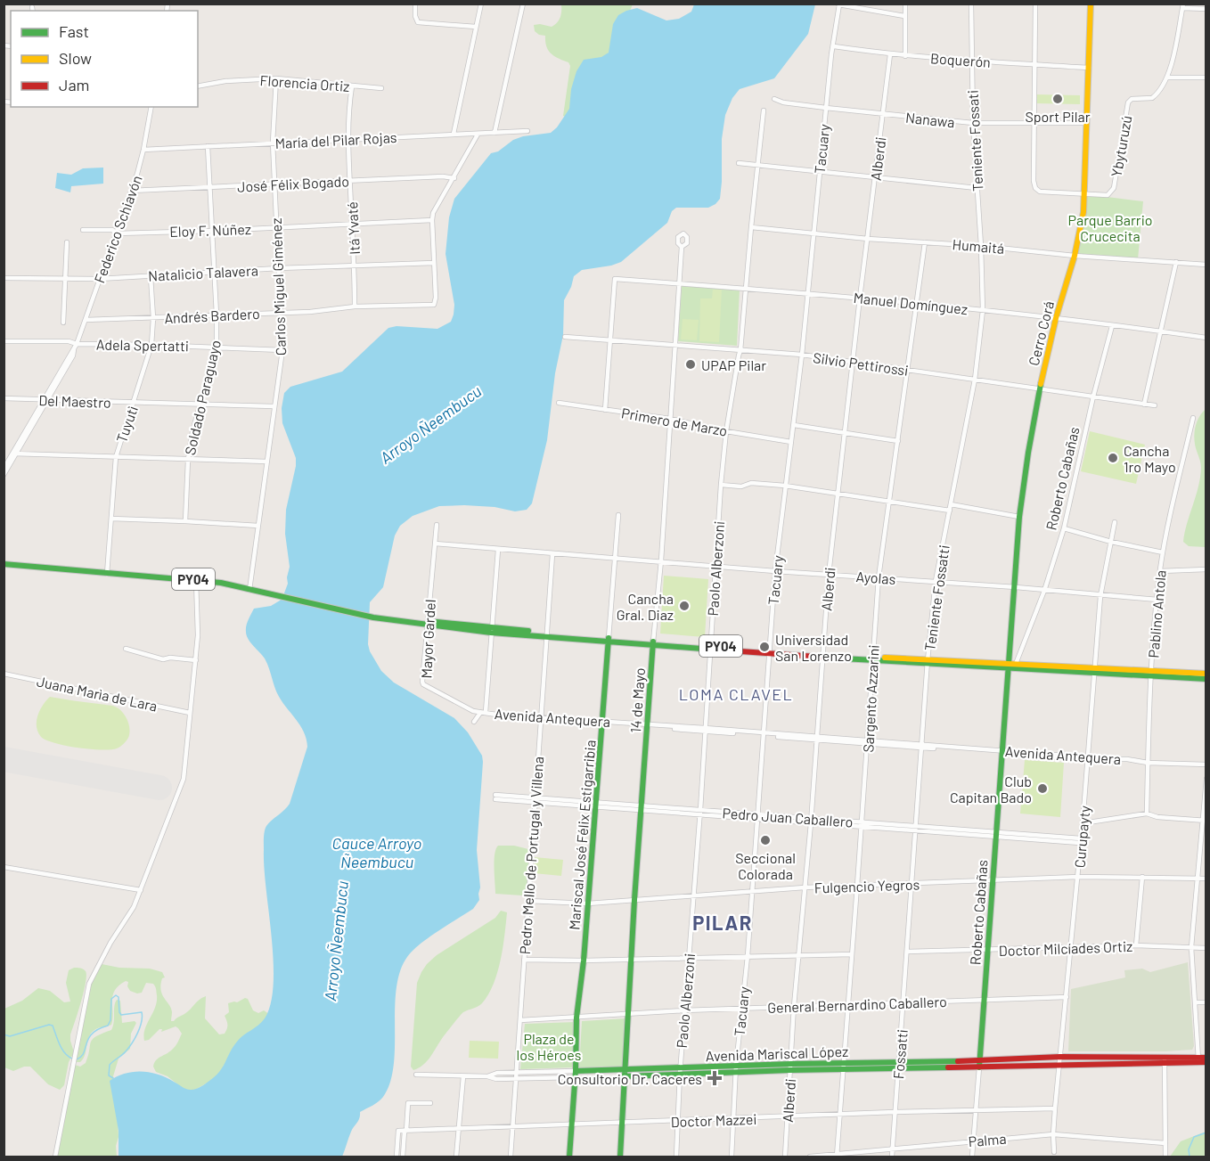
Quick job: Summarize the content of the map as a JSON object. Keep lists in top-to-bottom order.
{
  "streets": {
    "main road": [
      "Cerro Corá",
      "Roberto Cabañas",
      "PY04",
      "14 de Mayo",
      "Mariscal José Félix Estigarribia",
      "Avenida Mariscal López"
    ],
    "street": [
      "Boquerón",
      "Florencia Ortiz",
      "Nanawa",
      "María del Pilar Rojas",
      "Teniente Fossati",
      "Ybyturuzú",
      "Tacuary",
      "Alberdi",
      "José Félix Bogado",
      "Itá Yvaté",
      "Federico Schiavón",
      "Eloy F. Núñez",
      "Humaitá",
      "Natalicio Talavera",
      "Carlos Miguel Giménez",
      "Manuel Domínguez",
      "Andrés Bardero",
      "Adela Spertatti",
      "Silvio Pettirossi",
      "Soldado Paraguayo",
      "Del Maestro",
      "Primero de Marzo",
      "Tuyutì",
      "Paolo Alberzoni",
      "Ayolas",
      "Teniente Fossatti",
      "Pablino Antola",
      "Mayor Gardel",
      "Juana Marìa de Lara",
      "Sargento Azzarini",
      "Avenida Antequera",
      "Pedro Juan Caballero",
      "Curupayty",
      "Pedro Mello de Portugal y Villena",
      "Fulgencio Yegros",
      "Doctor Milcíades Ortiz",
      "General Bernardino Caballero",
      "Fossatti",
      "Doctor Mazzei",
      "Palma"
    ]
  },
  "crossings": [
    ["Boquerón", "Teniente Fossati"],
    ["Boquerón", "Tacuary"],
    ["Boquerón", "Alberdi"],
    ["Boquerón", "Cerro Corá"],
    ["Florencia Ortiz", "Itá Yvaté"],
    ["Florencia Ortiz", "Carlos Miguel Giménez"],
    ["Nanawa", "Teniente Fossati"],
    ["Nanawa", "Tacuary"],
    ["Nanawa", "Alberdi"],
    ["Nanawa", "Cerro Corá"],
    ["María del Pilar Rojas", "Itá Yvaté"],
    ["María del Pilar Rojas", "Federico Schiavón"],
    ["María del Pilar Rojas", "Carlos Miguel Giménez"],
    ["María del Pilar Rojas", "Soldado Paraguayo"],
    ["Teniente Fossati", "Humaitá"],
    ["Teniente Fossati", "Teniente Fossatti"],
    ["Ybyturuzú", "Cerro Corá"],
    ["Tacuary", "Humaitá"],
    ["Tacuary", "Manuel Domínguez"],
    ["Tacuary", "Silvio Pettirossi"],
    ["Tacuary", "Primero de Marzo"],
    ["Tacuary", "Ayolas"],
    ["Tacuary", "PY04"],
    ["Tacuary", "Avenida Antequera"],
    ["Tacuary", "Pedro Juan Caballero"],
    ["Tacuary", "Fulgencio Yegros"],
    ["Tacuary", "General Bernardino Caballero"],
    ["Tacuary", "Avenida Mariscal López"],
    ["Tacuary", "Doctor Mazzei"],
    ["Alberdi", "Humaitá"],
    ["Alberdi", "Manuel Domínguez"],
    ["Alberdi", "Silvio Pettirossi"],
    ["Alberdi", "Ayolas"],
    ["Alberdi", "PY04"],
    ["Alberdi", "Avenida Antequera"],
    ["Alberdi", "Pedro Juan Caballero"],
    ["Alberdi", "Fulgencio Yegros"],
    ["Alberdi", "General Bernardino Caballero"],
    ["Alberdi", "Avenida Mariscal López"],
    ["Alberdi", "Doctor Mazzei"],
    ["José Félix Bogado", "Itá Yvaté"],
    ["José Félix Bogado", "Federico Schiavón"],
    ["José Félix Bogado", "Carlos Miguel Giménez"],
    ["José Félix Bogado", "Soldado Paraguayo"],
    ["Itá Yvaté", "Eloy F. Núñez"],
    ["Itá Yvaté", "Natalicio Talavera"],
    ["Itá Yvaté", "Andrés Bardero"],
    ["Federico Schiavón", "Eloy F. Núñez"],
    ["Federico Schiavón", "Natalicio Talavera"],
    ["Federico Schiavón", "Andrés Bardero"],
    ["Federico Schiavón", "Adela Spertatti"],
    ["Federico Schiavón", "Del Maestro"],
    ["Eloy F. Núñez", "Carlos Miguel Giménez"],
    ["Eloy F. Núñez", "Soldado Paraguayo"],
    ["Humaitá", "Cerro Corá"],
    ["Humaitá", "Paolo Alberzoni"],
    ["Humaitá", "Teniente Fossatti"],
    ["Humaitá", "Sargento Azzarini"],
    ["Natalicio Talavera", "Carlos Miguel Giménez"],
    ["Natalicio Talavera", "Andrés Bardero"],
    ["Natalicio Talavera", "Soldado Paraguayo"],
    ["Natalicio Talavera", "Tuyutì"],
    ["Carlos Miguel Giménez", "Andrés Bardero"],
    ["Carlos Miguel Giménez", "Adela Spertatti"],
    ["Carlos Miguel Giménez", "Del Maestro"],
    ["Carlos Miguel Giménez", "PY04"],
    ["Manuel Domínguez", "Cerro Corá"],
    ["Manuel Domínguez", "Silvio Pettirossi"],
    ["Manuel Domínguez", "Roberto Cabañas"],
    ["Manuel Domínguez", "Paolo Alberzoni"],
    ["Manuel Domínguez", "Teniente Fossatti"],
    ["Manuel Domínguez", "Sargento Azzarini"],
    ["Manuel Domínguez", "14 de Mayo"],
    ["Andrés Bardero", "Soldado Paraguayo"],
    ["Andrés Bardero", "Tuyutì"],
    ["Cerro Corá", "Silvio Pettirossi"],
    ["Cerro Corá", "Roberto Cabañas"],
    ["Cerro Corá", "Ayolas"],
    ["Cerro Corá", "PY04"],
    ["Adela Spertatti", "Soldado Paraguayo"],
    ["Adela Spertatti", "Tuyutì"],
    ["Silvio Pettirossi", "Roberto Cabañas"],
    ["Silvio Pettirossi", "Paolo Alberzoni"],
    ["Silvio Pettirossi", "Teniente Fossatti"],
    ["Silvio Pettirossi", "Sargento Azzarini"],
    ["Silvio Pettirossi", "14 de Mayo"],
    ["Soldado Paraguayo", "Del Maestro"],
    ["Del Maestro", "Tuyutì"],
    ["Primero de Marzo", "Paolo Alberzoni"],
    ["Primero de Marzo", "14 de Mayo"],
    ["Tuyutì", "PY04"],
    ["Roberto Cabañas", "Ayolas"],
    ["Roberto Cabañas", "PY04"],
    ["Roberto Cabañas", "Avenida Antequera"],
    ["Roberto Cabañas", "Pedro Juan Caballero"],
    ["Roberto Cabañas", "Fulgencio Yegros"],
    ["Roberto Cabañas", "Doctor Milcíades Ortiz"],
    ["Roberto Cabañas", "General Bernardino Caballero"],
    ["Roberto Cabañas", "Avenida Mariscal López"],
    ["Roberto Cabañas", "Doctor Mazzei"],
    ["Roberto Cabañas", "Palma"],
    ["Paolo Alberzoni", "Ayolas"],
    ["Paolo Alberzoni", "PY04"],
    ["Paolo Alberzoni", "Avenida Antequera"],
    ["Paolo Alberzoni", "Pedro Juan Caballero"],
    ["Paolo Alberzoni", "Fulgencio Yegros"],
    ["Paolo Alberzoni", "General Bernardino Caballero"],
    ["Paolo Alberzoni", "Avenida Mariscal López"],
    ["Paolo Alberzoni", "Doctor Mazzei"],
    ["Ayolas", "Teniente Fossatti"],
    ["Ayolas", "Pablino Antola"],
    ["Ayolas", "Mayor Gardel"],
    ["Ayolas", "Sargento Azzarini"],
    ["Ayolas", "14 de Mayo"],
    ["Ayolas", "Mariscal José Félix Estigarribia"],
    ["Ayolas", "Curupayty"],
    ["Ayolas", "Pedro Mello de Portugal y Villena"],
    ["PY04", "Teniente Fossatti"],
    ["PY04", "Pablino Antola"],
    ["PY04", "Mayor Gardel"],
    ["PY04", "Sargento Azzarini"],
    ["PY04", "14 de Mayo"],
    ["PY04", "Mariscal José Félix Estigarribia"],
    ["PY04", "Curupayty"],
    ["PY04", "Pedro Mello de Portugal y Villena"],
    ["Teniente Fossatti", "Avenida Antequera"],
    ["Teniente Fossatti", "Pedro Juan Caballero"],
    ["Teniente Fossatti", "Fulgencio Yegros"],
    ["Teniente Fossatti", "Doctor Milcíades Ortiz"],
    ["Teniente Fossatti", "Fossatti"],
    ["Pablino Antola", "Avenida Antequera"],
    ["Sargento Azzarini", "Avenida Antequera"],
    ["Sargento Azzarini", "Pedro Juan Caballero"],
    ["Sargento Azzarini", "Fulgencio Yegros"],
    ["Sargento Azzarini", "General Bernardino Caballero"],
    ["Sargento Azzarini", "Avenida Mariscal López"],
    ["Sargento Azzarini", "Doctor Mazzei"],
    ["Sargento Azzarini", "Palma"],
    ["14 de Mayo", "Avenida Antequera"],
    ["14 de Mayo", "Pedro Juan Caballero"],
    ["14 de Mayo", "Fulgencio Yegros"],
    ["14 de Mayo", "General Bernardino Caballero"],
    ["14 de Mayo", "Avenida Mariscal López"],
    ["14 de Mayo", "Doctor Mazzei"],
    ["Avenida Antequera", "Mariscal José Félix Estigarribia"],
    ["Avenida Antequera", "Curupayty"],
    ["Avenida Antequera", "Pedro Mello de Portugal y Villena"],
    ["Pedro Juan Caballero", "Mariscal José Félix Estigarribia"],
    ["Pedro Juan Caballero", "Curupayty"],
    ["Pedro Juan Caballero", "Pedro Mello de Portugal y Villena"],
    ["Mariscal José Félix Estigarribia", "Fulgencio Yegros"],
    ["Mariscal José Félix Estigarribia", "General Bernardino Caballero"],
    ["Mariscal José Félix Estigarribia", "Avenida Mariscal López"],
    ["Mariscal José Félix Estigarribia", "Doctor Mazzei"],
    ["Curupayty", "Fulgencio Yegros"],
    ["Curupayty", "Doctor Milcíades Ortiz"],
    ["Curupayty", "General Bernardino Caballero"],
    ["Curupayty", "Avenida Mariscal López"],
    ["Curupayty", "Doctor Mazzei"],
    ["Curupayty", "Palma"],
    ["Pedro Mello de Portugal y Villena", "Fulgencio Yegros"],
    ["Pedro Mello de Portugal y Villena", "General Bernardino Caballero"],
    ["Pedro Mello de Portugal y Villena", "Doctor Mazzei"],
    ["Doctor Milcíades Ortiz", "Fossatti"],
    ["General Bernardino Caballero", "Fossatti"],
    ["Avenida Mariscal López", "Fossatti"],
    ["Fossatti", "Doctor Mazzei"],
    ["Fossatti", "Palma"]
  ],
  "districts": ["LOMA CLAVEL", "PILAR"],
  "water": ["Arroyo Ñeembucu", "Cauce Arroyo Ñeembucu"],
  "parks": ["Parque Barrio Crucecita", "Plaza de los Héroes"],
  "places": {
    "other": [
      "Sport Pilar",
      "UPAP Pilar",
      "Cancha 1ro Mayo",
      "Cancha Gral. Diaz",
      "Universidad San Lorenzo",
      "Club Capitan Bado",
      "Seccional Colorada"
    ],
    "health": ["Consultorio Dr. Caceres"]
  },
  "legend": ["Fast", "Slow", "Jam"]
}
